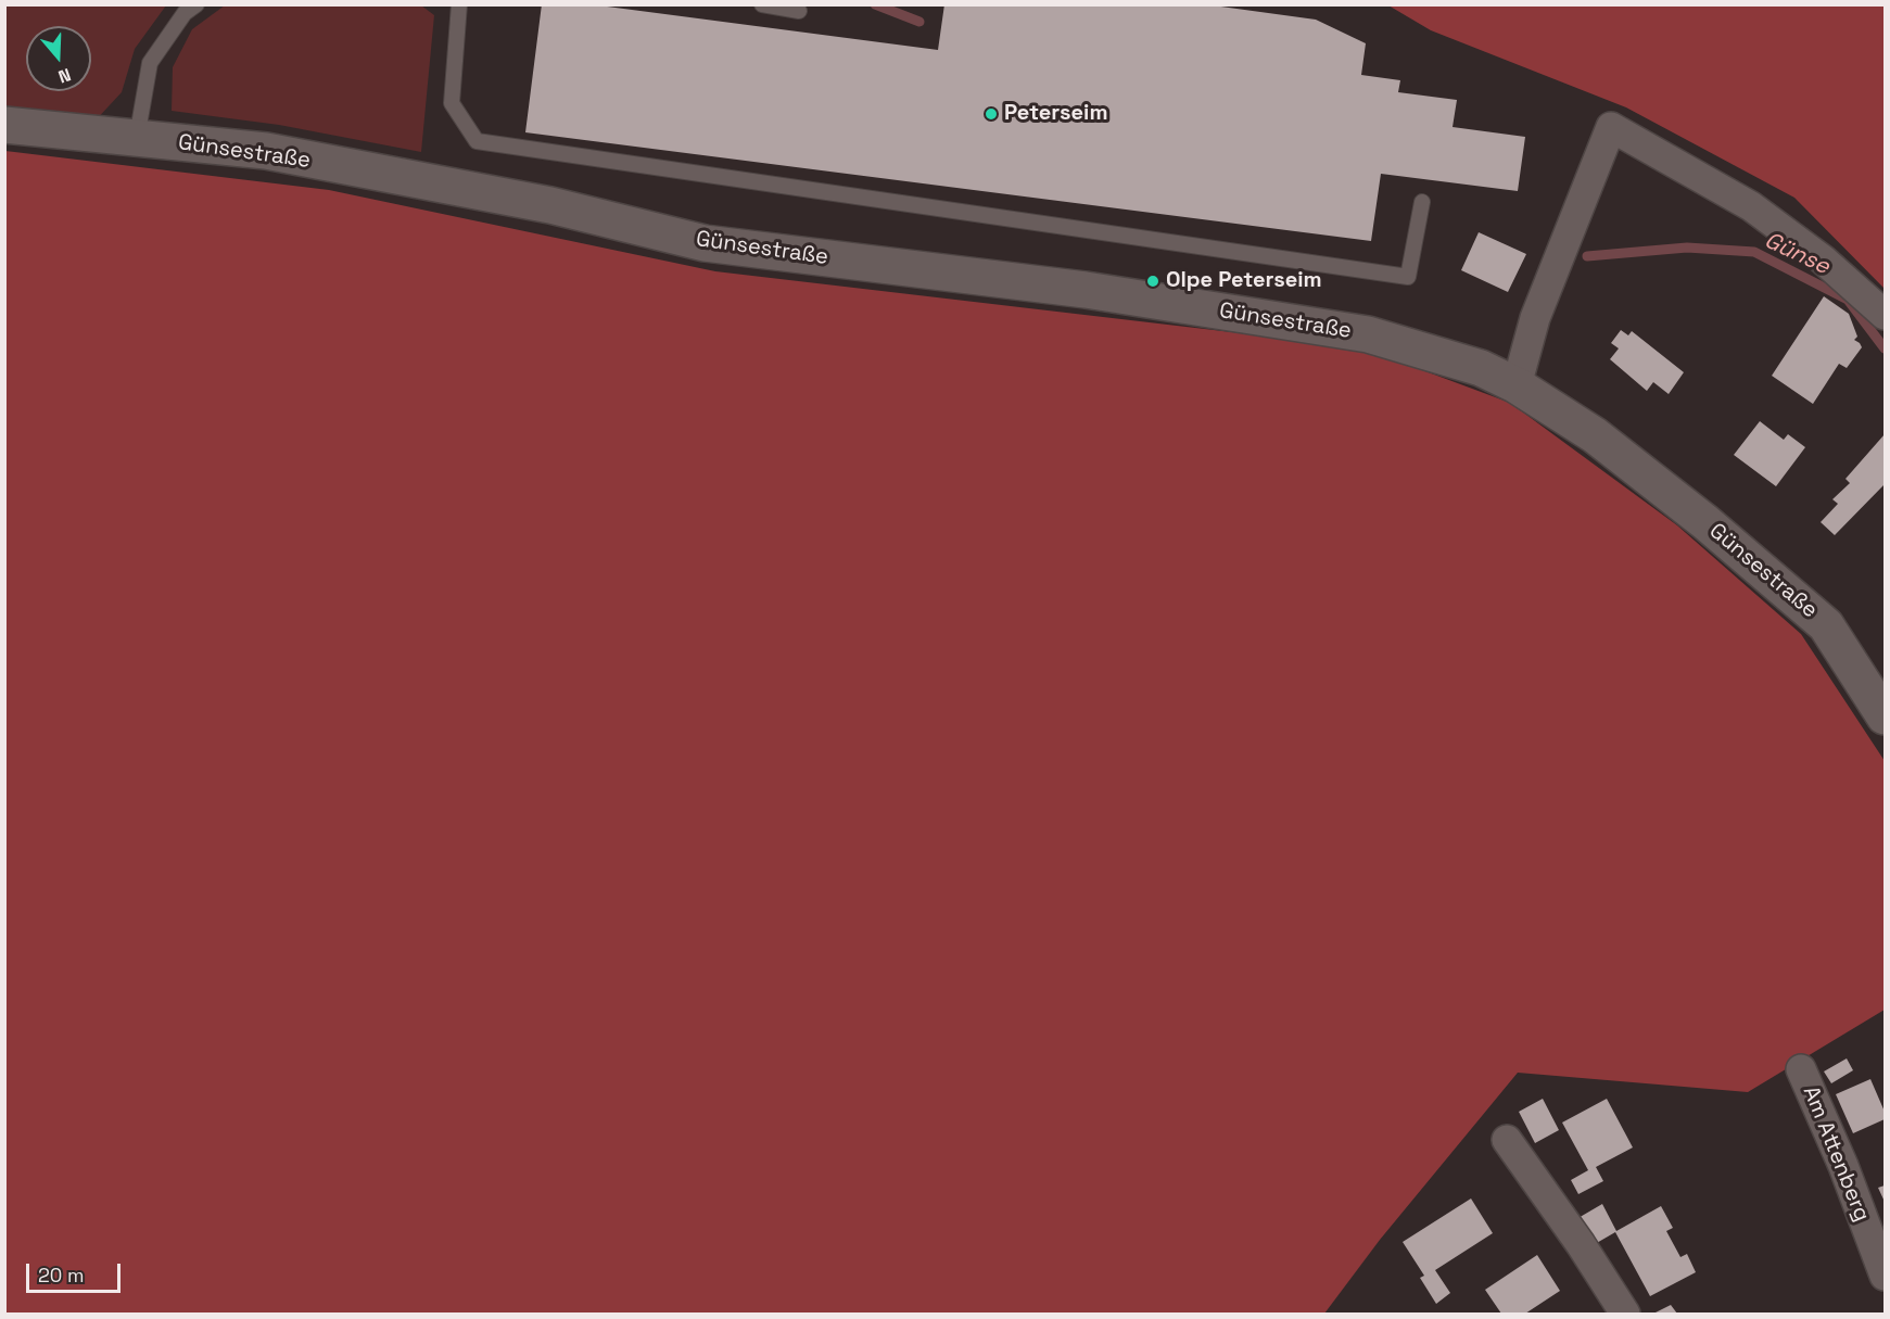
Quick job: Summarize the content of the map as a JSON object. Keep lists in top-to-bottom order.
{
  "streets": {
    "street": ["Günsestraße", "Am Attenberg"]
  },
  "water": ["Günse"],
  "places": ["Peterseim", "Olpe Peterseim"],
  "scale_bar": "20 m",
  "north": "bottom"
}
